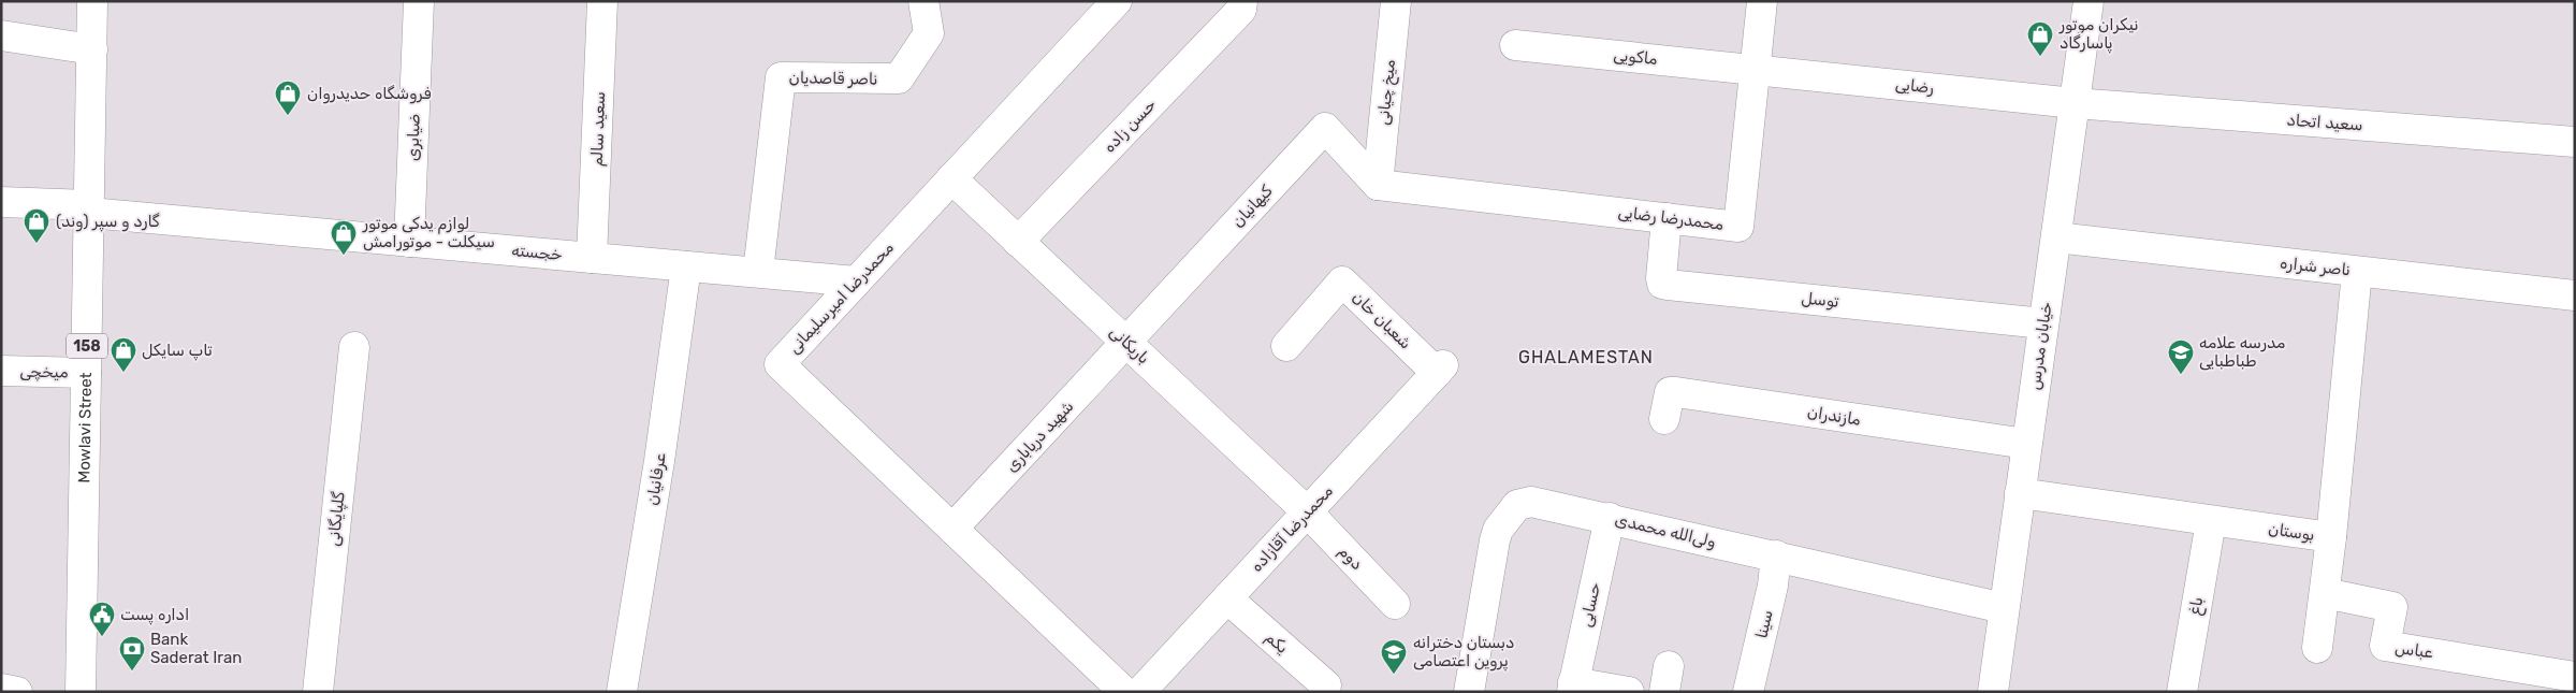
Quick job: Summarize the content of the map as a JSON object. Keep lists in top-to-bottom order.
{
  "streets": {
    "street": [
      "ماکویی",
      "ناصر قاصدیان",
      "رضایی",
      "میخ چیانی",
      "سعید اتحاد",
      "حسن زاده",
      "سعید سالم",
      "ضیابری",
      "کیهانیان",
      "محمدرضا رضایی",
      "خجسته",
      "ناصر شراره",
      "محمدرضا امیرسلیمانی",
      "توسل",
      "شعبان خان",
      "باریکانی",
      "158",
      "خیابان مدرس",
      "میخچی",
      "مازندران",
      "Mowlavi Street",
      "شهید دریاباری",
      "عرفانیان",
      "گلپایگانی",
      "محمدرضا آقازاده",
      "ولی‌الله محمدی",
      "بوستان",
      "دوم",
      "حسابی",
      "باغ",
      "سینا",
      "یکم",
      "عباس"
    ]
  },
  "crossings": [
    ["ماکویی", "رضایی"],
    ["ماکویی", "محمدرضا رضایی"],
    ["ناصر قاصدیان", "خجسته"],
    ["رضایی", "سعید اتحاد"],
    ["رضایی", "محمدرضا رضایی"],
    ["رضایی", "خیابان مدرس"],
    ["میخ چیانی", "کیهانیان"],
    ["میخ چیانی", "محمدرضا رضایی"],
    ["سعید اتحاد", "خیابان مدرس"],
    ["حسن زاده", "باریکانی"],
    ["سعید سالم", "خجسته"],
    ["ضیابری", "خجسته"],
    ["کیهانیان", "محمدرضا رضایی"],
    ["کیهانیان", "باریکانی"],
    ["کیهانیان", "شهید دریاباری"],
    ["محمدرضا رضایی", "توسل"],
    ["خجسته", "محمدرضا امیرسلیمانی"],
    ["خجسته", "Mowlavi Street"],
    ["خجسته", "عرفانیان"],
    ["ناصر شراره", "خیابان مدرس"],
    ["ناصر شراره", "بوستان"],
    ["محمدرضا امیرسلیمانی", "باریکانی"],
    ["محمدرضا امیرسلیمانی", "شهید دریاباری"],
    ["توسل", "خیابان مدرس"],
    ["شعبان خان", "محمدرضا آقازاده"],
    ["باریکانی", "شهید دریاباری"],
    ["باریکانی", "محمدرضا آقازاده"],
    ["باریکانی", "دوم"],
    ["خیابان مدرس", "مازندران"],
    ["خیابان مدرس", "ولی‌الله محمدی"],
    ["خیابان مدرس", "بوستان"],
    ["میخچی", "Mowlavi Street"],
    ["محمدرضا آقازاده", "دوم"],
    ["محمدرضا آقازاده", "یکم"],
    ["ولی‌الله محمدی", "حسابی"],
    ["ولی‌الله محمدی", "سینا"],
    ["بوستان", "باغ"]
  ],
  "districts": ["GHALAMESTAN"],
  "places": {
    "shop": [
      "نیکران موتور پاسارگاد",
      "فروشگاه حدیدروان",
      "گارد و سپر (وند)",
      "لوازم یدکی موتور سیکلت - موتورامش",
      "تاپ سایکل"
    ],
    "school or university": ["مدرسه علامه طباطبایی", "دبستان دخترانه پروین اعتصامی"],
    "public building": ["اداره پست"],
    "bank": ["Bank Saderat Iran"]
  }
}
